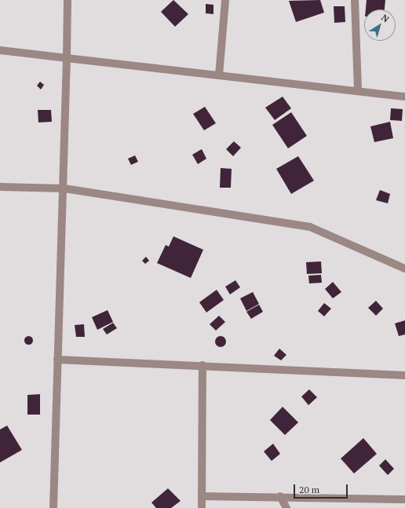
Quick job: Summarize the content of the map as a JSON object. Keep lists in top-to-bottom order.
{
  "scale_bar": "20 m",
  "north": "top right"
}
